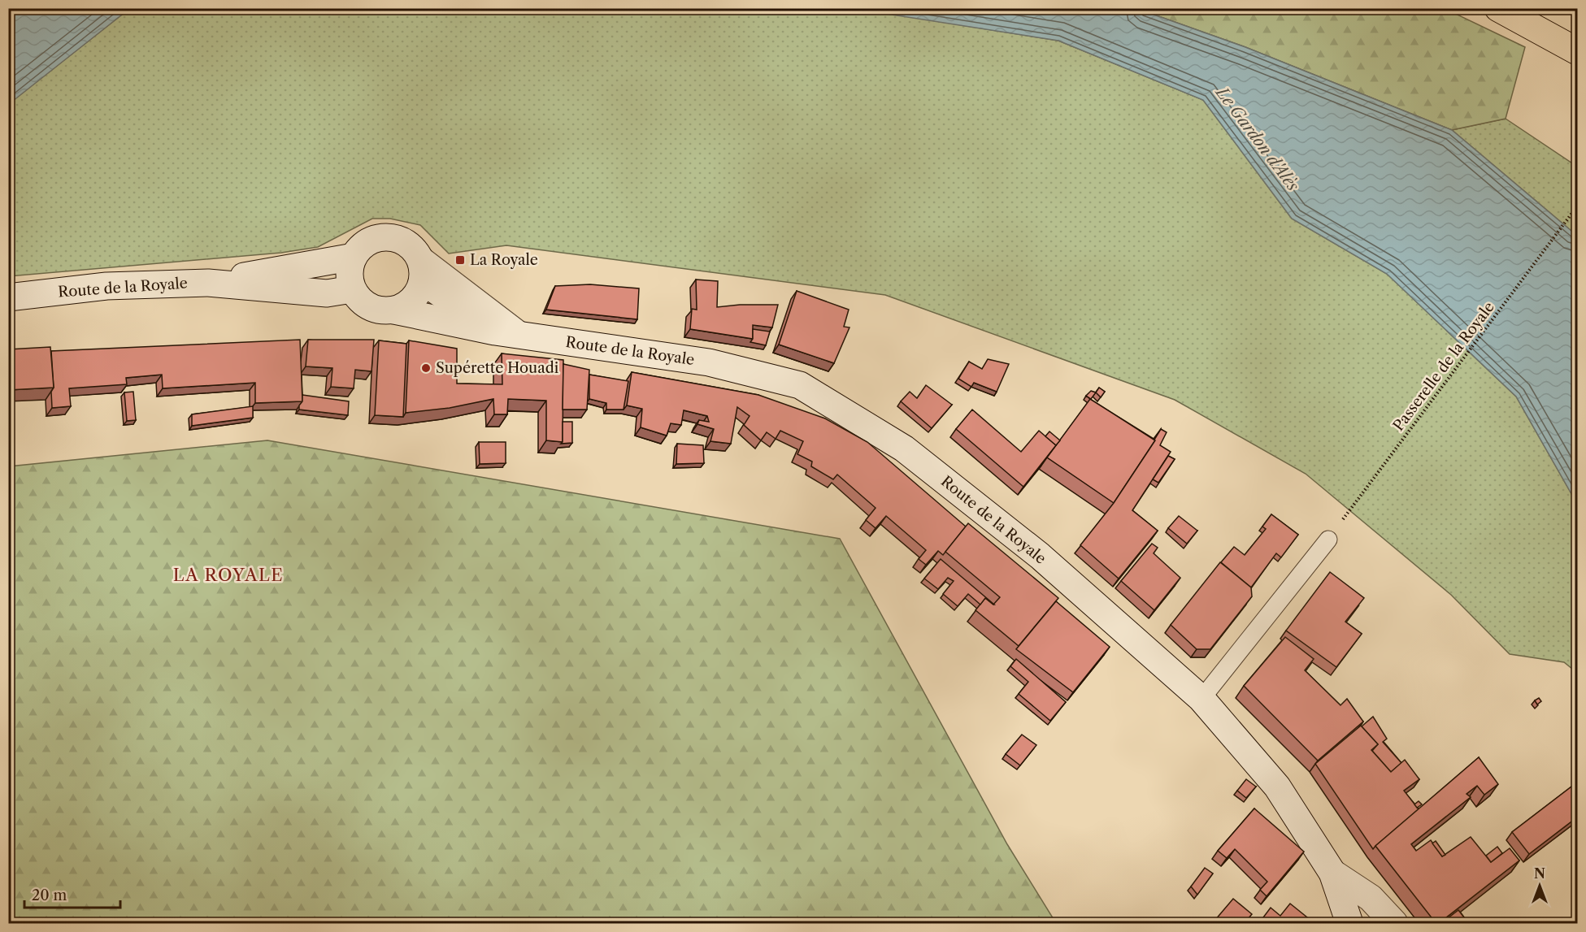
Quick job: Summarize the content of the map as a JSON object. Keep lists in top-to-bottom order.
{
  "streets": {
    "main road": ["Route de la Royale"],
    "path": ["Passerelle de la Royale"]
  },
  "districts": ["LA ROYALE"],
  "water": ["Le Gardon d'Alès"],
  "places": {
    "transit": ["La Royale"],
    "other": ["Supérette Houadi"]
  },
  "scale_bar": "20 m",
  "north": "top"
}
